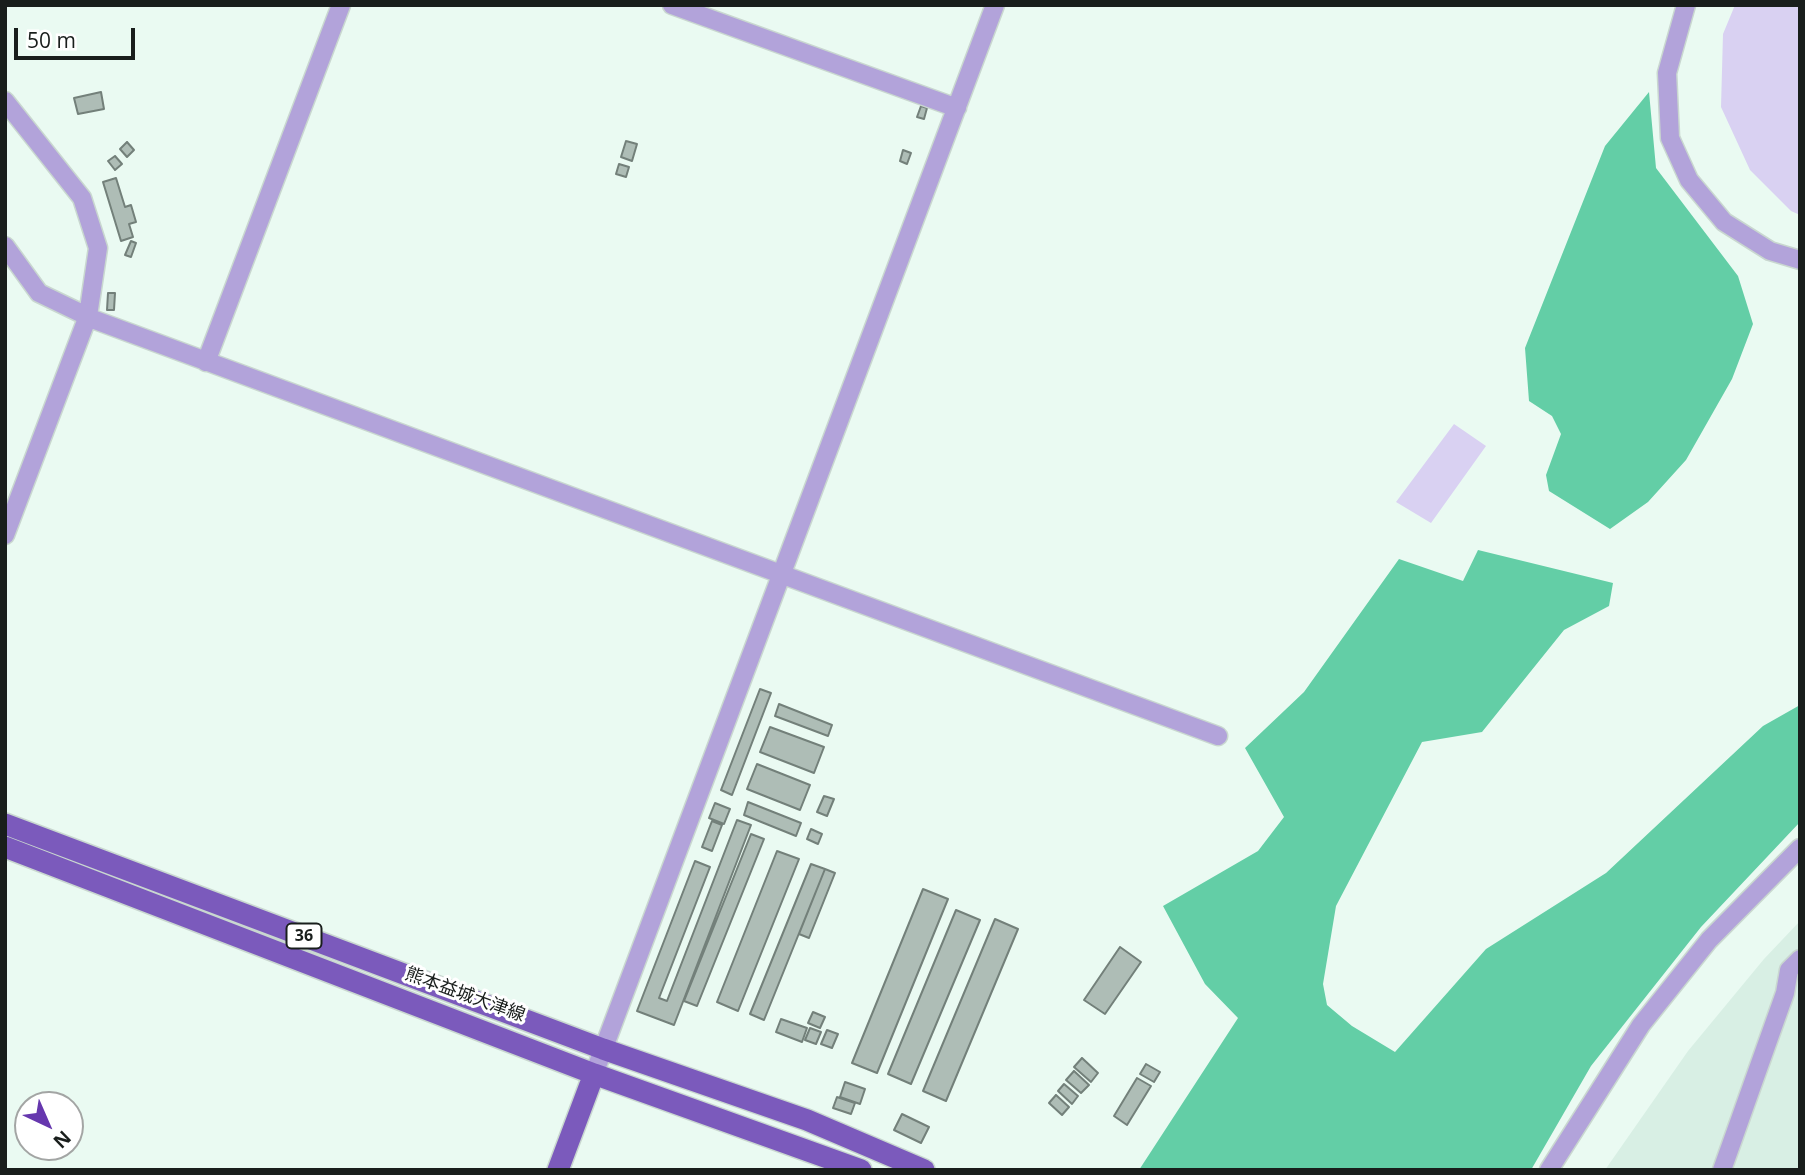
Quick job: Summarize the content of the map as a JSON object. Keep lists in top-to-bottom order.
{
  "streets": {
    "main road": ["36", "熊本益城大津線"]
  },
  "scale_bar": "50 m",
  "north": "bottom right"
}
